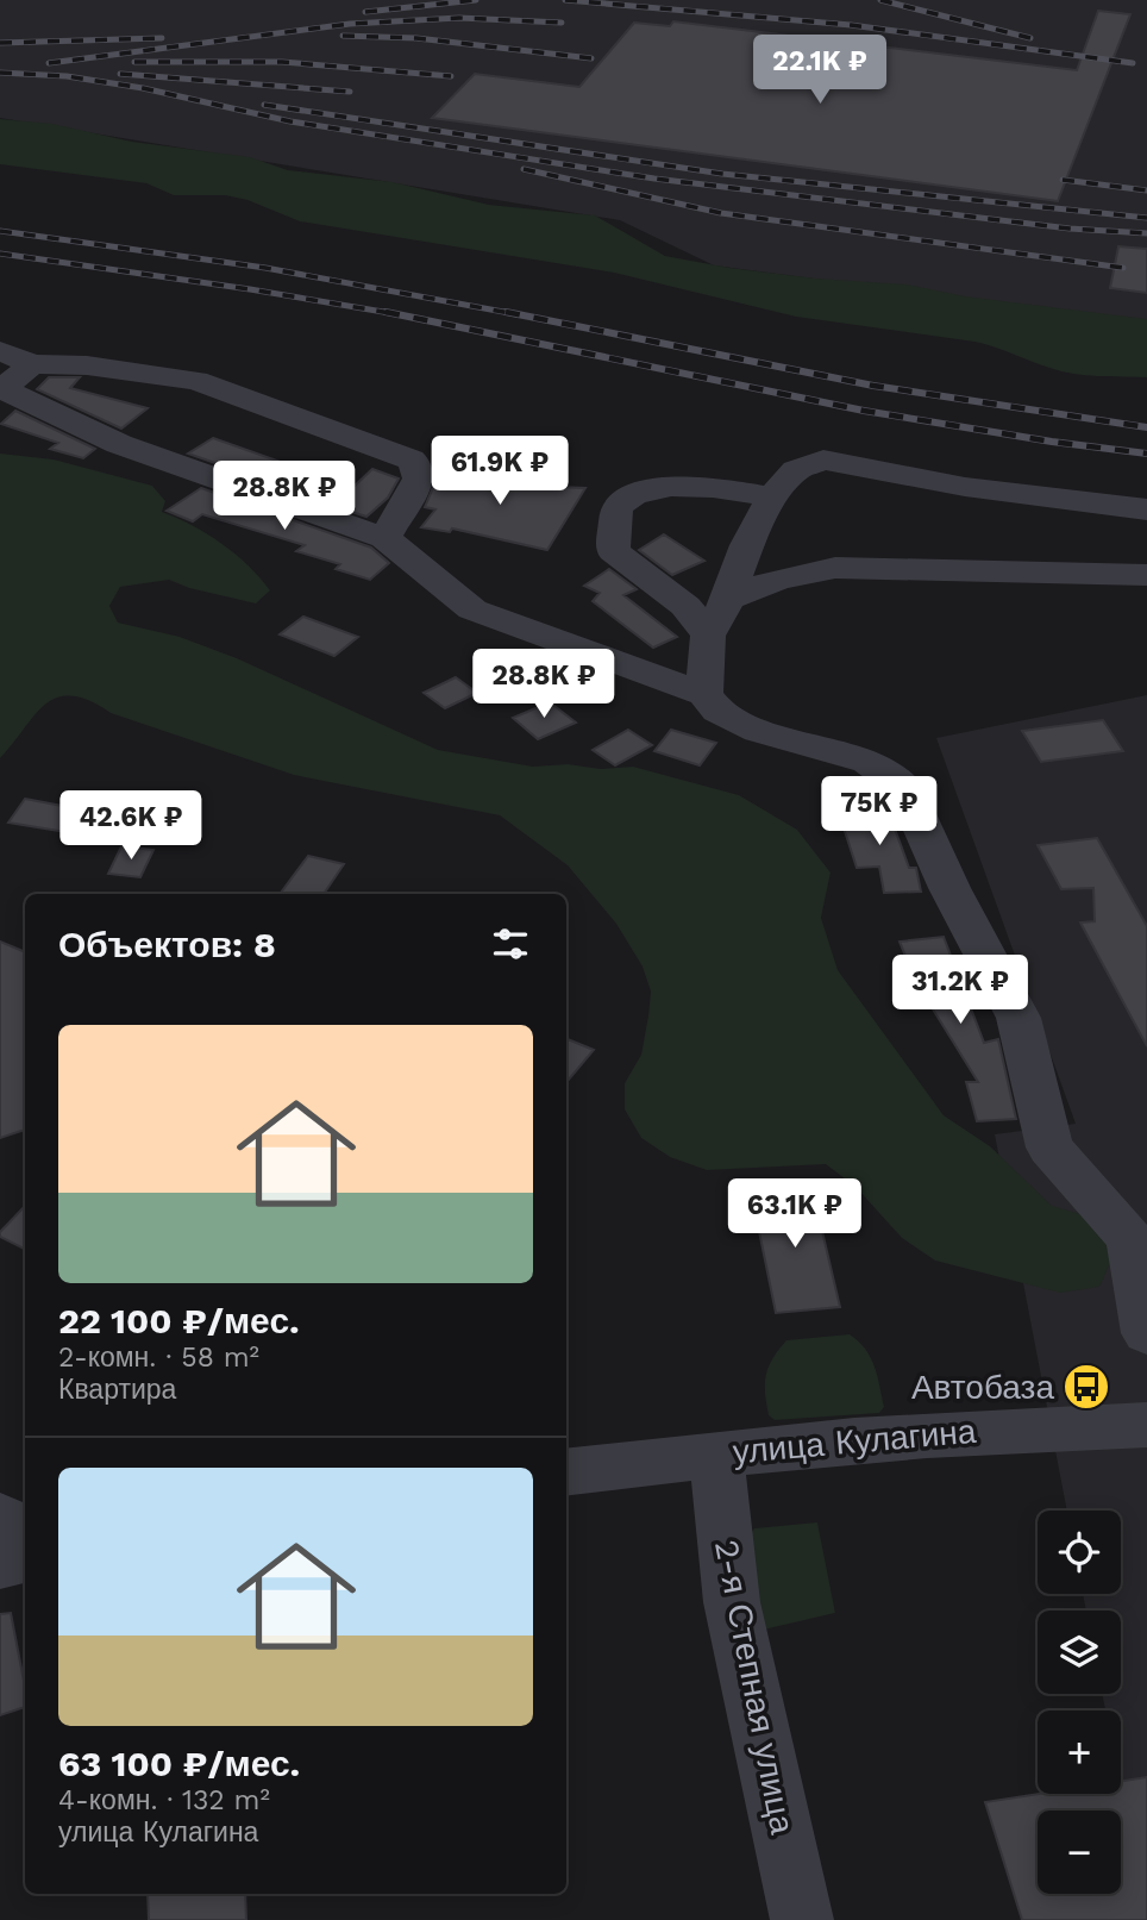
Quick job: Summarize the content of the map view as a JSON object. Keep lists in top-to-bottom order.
{
  "streets": {
    "street": ["улица Кулагина", "2-я Степная улица"]
  },
  "crossings": [
    ["улица Кулагина", "2-я Степная улица"]
  ],
  "places": {
    "bus stop": ["Автобаза"]
  },
  "page": {
    "price": [
      "22.1K ₽",
      "61.9K ₽",
      "28.8K ₽",
      "28.8K ₽",
      "75K ₽",
      "42.6K ₽",
      "31.2K ₽",
      "63.1K ₽"
    ],
    "heading": "Объектов: 8",
    "list": [
      {
        "name": "22 100 ₽/мес.",
        "note": "2-комн. · 58 m² · Квартира"
      },
      {
        "name": "63 100 ₽/мес.",
        "note": "4-комн. · 132 m² · улица Кулагина"
      }
    ],
    "map_buttons": ["+", "−"]
  }
}
